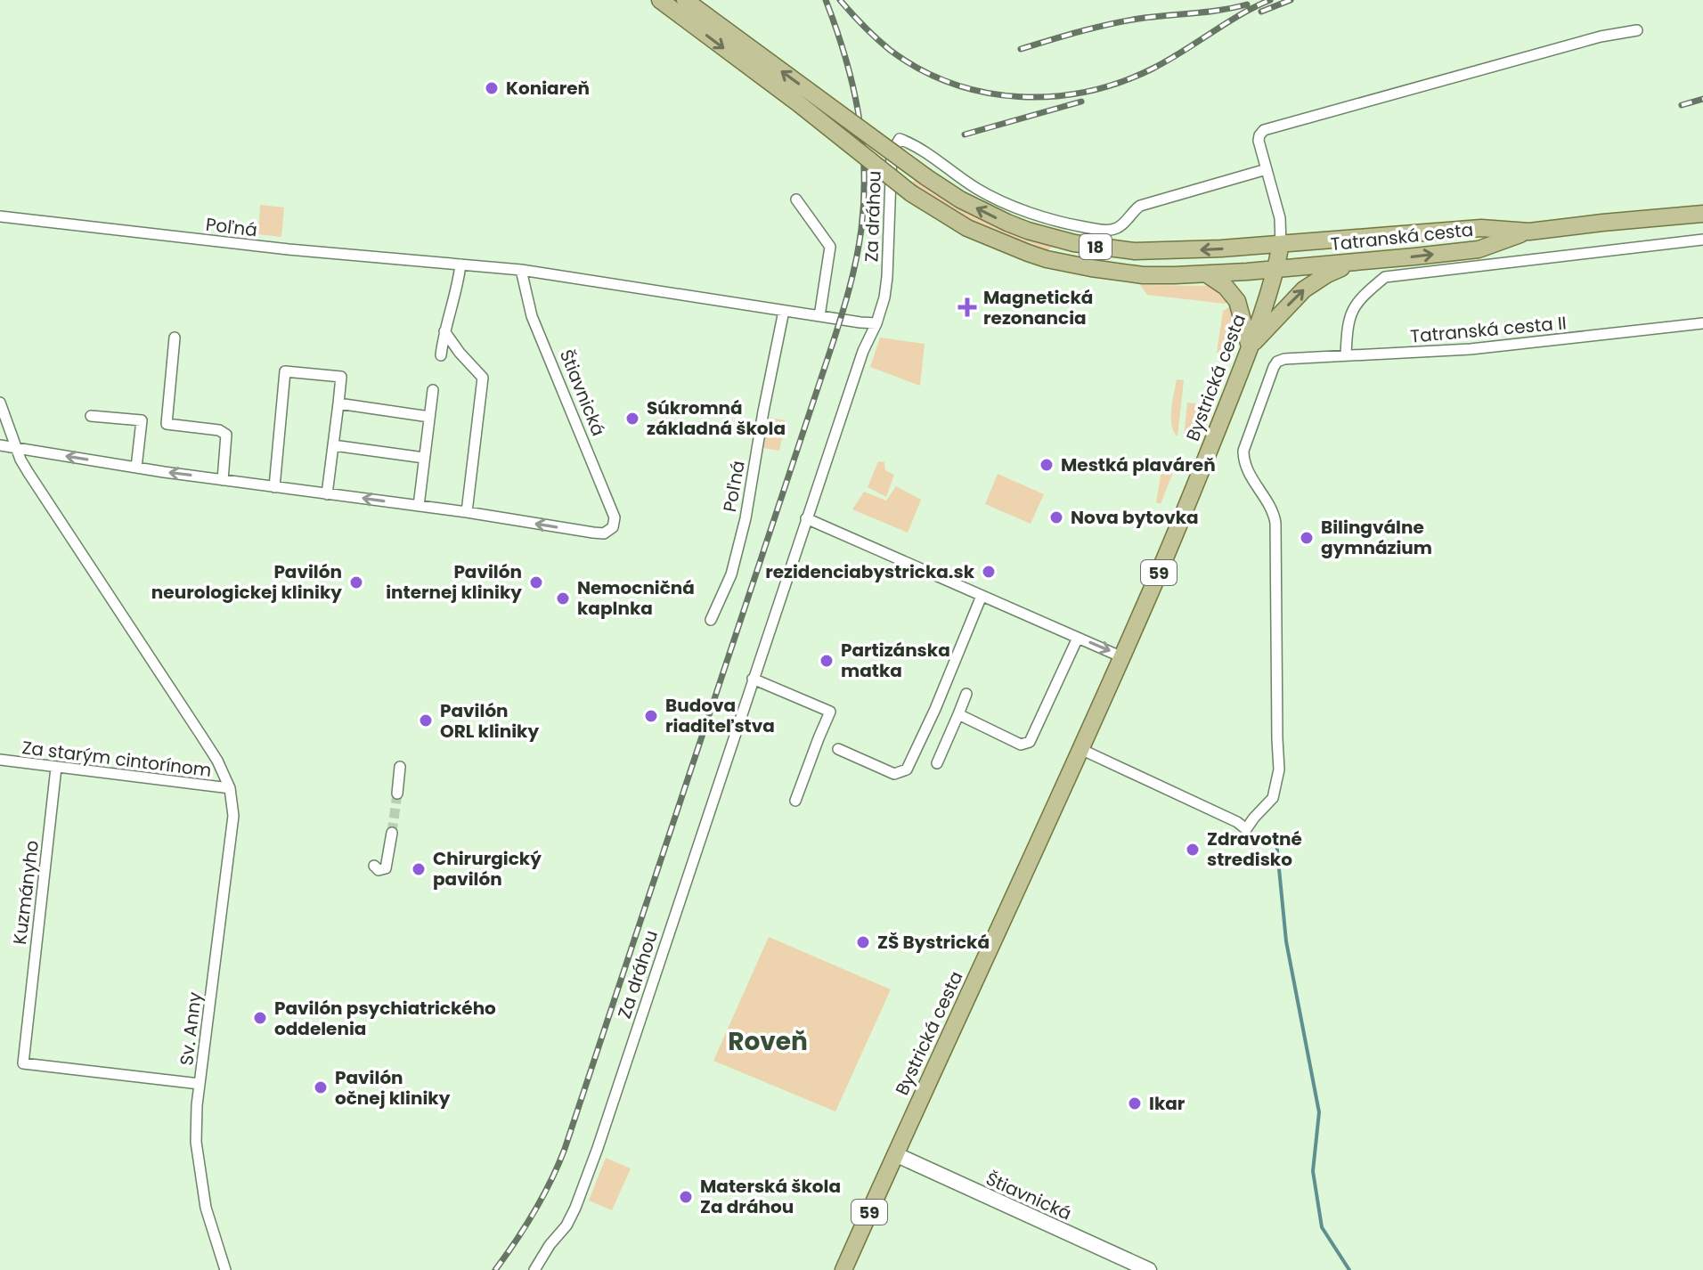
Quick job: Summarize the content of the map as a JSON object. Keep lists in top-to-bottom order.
{
  "streets": {
    "main road": [
      "Tatranská cesta",
      "18",
      "Bystrická cesta",
      "59"
    ],
    "street": [
      "Za dráhou",
      "Poľná",
      "Tatranská cesta II",
      "Štiavnická",
      "Za starým cintorínom",
      "Kuzmányho",
      "Sv. Anny"
    ]
  },
  "crossings": [
    ["Za dráhou", "Poľná"],
    ["Poľná", "Štiavnická"],
    ["Tatranská cesta", "18"],
    ["Tatranská cesta", "Bystrická cesta"],
    ["18", "Bystrická cesta"],
    ["Tatranská cesta II", "Bystrická cesta"],
    ["Bystrická cesta", "Štiavnická"],
    ["Za starým cintorínom", "Kuzmányho"],
    ["Za starým cintorínom", "Sv. Anny"],
    ["Kuzmányho", "Sv. Anny"]
  ],
  "districts": ["Roveň"],
  "places": {
    "other": [
      "Koniareň",
      "Súkromná základná škola",
      "Mestká plaváreň",
      "Nova bytovka",
      "Bilingválne gymnázium",
      "rezidenciabystricka.sk",
      "Pavilón neurologickej kliniky",
      "Pavilón internej kliniky",
      "Nemocničná kaplnka",
      "Partizánska matka",
      "Budova riaditeľstva",
      "Pavilón ORL kliniky",
      "Zdravotné stredisko",
      "Chirurgický pavilón",
      "ZŠ Bystrická",
      "Pavilón psychiatrického oddelenia",
      "Pavilón očnej kliniky",
      "Ikar",
      "Materská škola Za dráhou"
    ],
    "health": ["Magnetická rezonancia"]
  }
}
